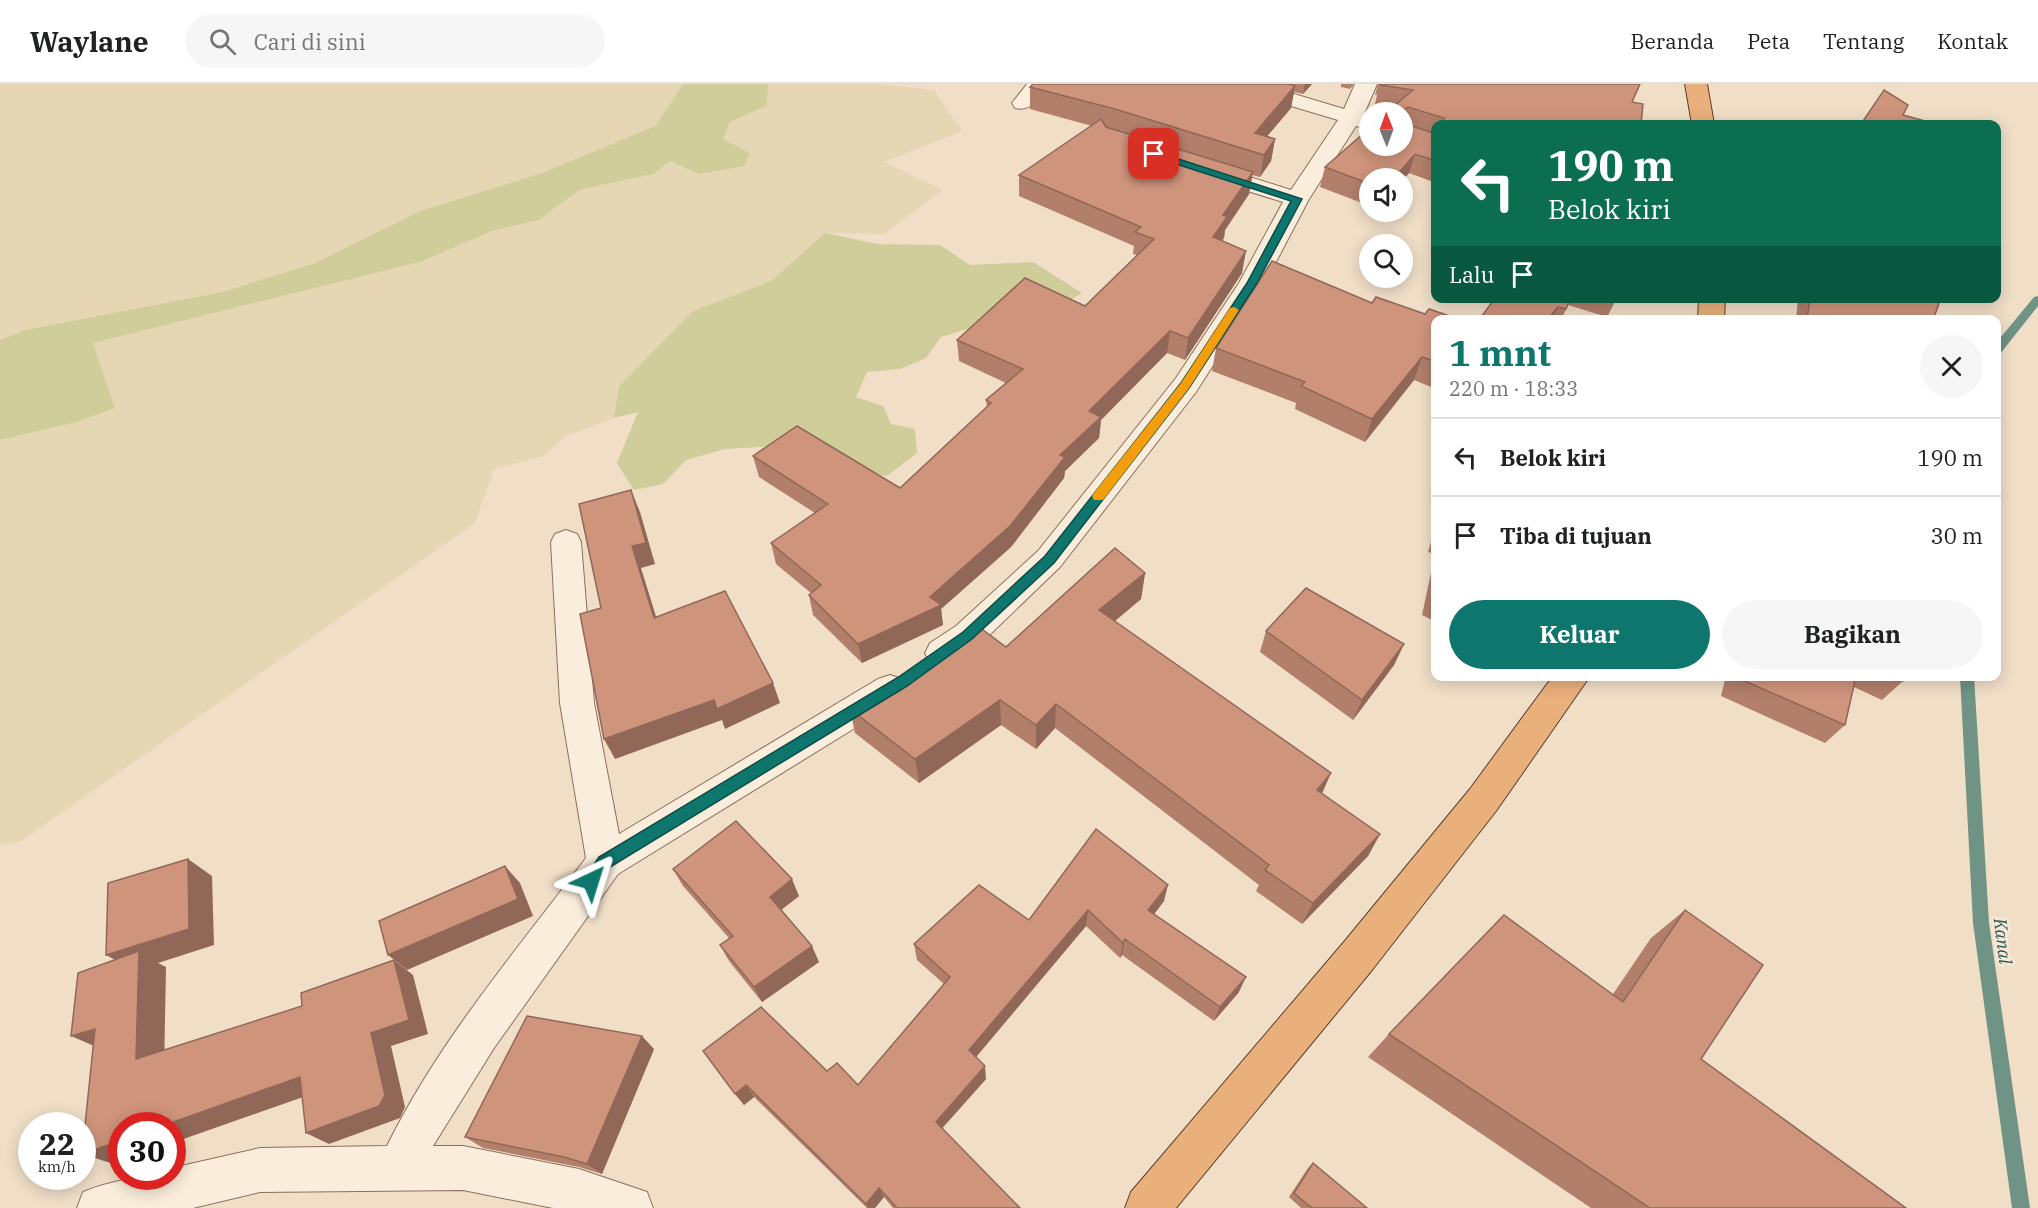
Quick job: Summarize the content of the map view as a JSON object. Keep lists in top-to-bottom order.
{
  "water": ["Kanal"],
  "north": "top",
  "page": {
    "header": "Waylane",
    "search": "Cari di sini",
    "nav": [
      "Beranda",
      "Peta",
      "Tentang",
      "Kontak"
    ],
    "turn": ["190 m", "Belok kiri"],
    "then": "Lalu",
    "heading": ["1 mnt", "220 m · 18:33"],
    "list": [
      {
        "name": "Belok kiri",
        "value": "190 m"
      },
      {
        "name": "Tiba di tujuan",
        "value": "30 m"
      }
    ],
    "buttons": ["Keluar", "Bagikan"],
    "speed": "22 km/h",
    "limit": "30"
  }
}
